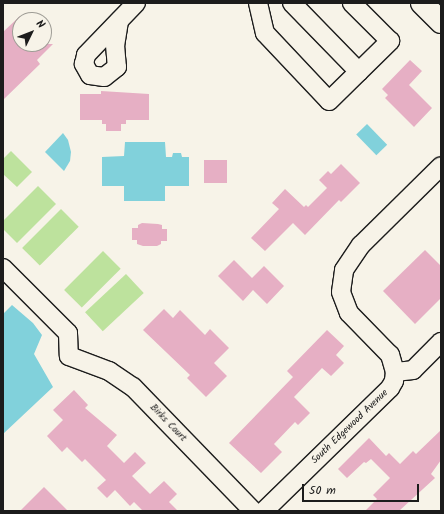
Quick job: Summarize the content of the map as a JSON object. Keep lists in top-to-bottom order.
{
  "streets": {
    "street": ["Birks Court", "South Edgewood Avenue"]
  },
  "scale_bar": "50 m",
  "north": "top right"
}
